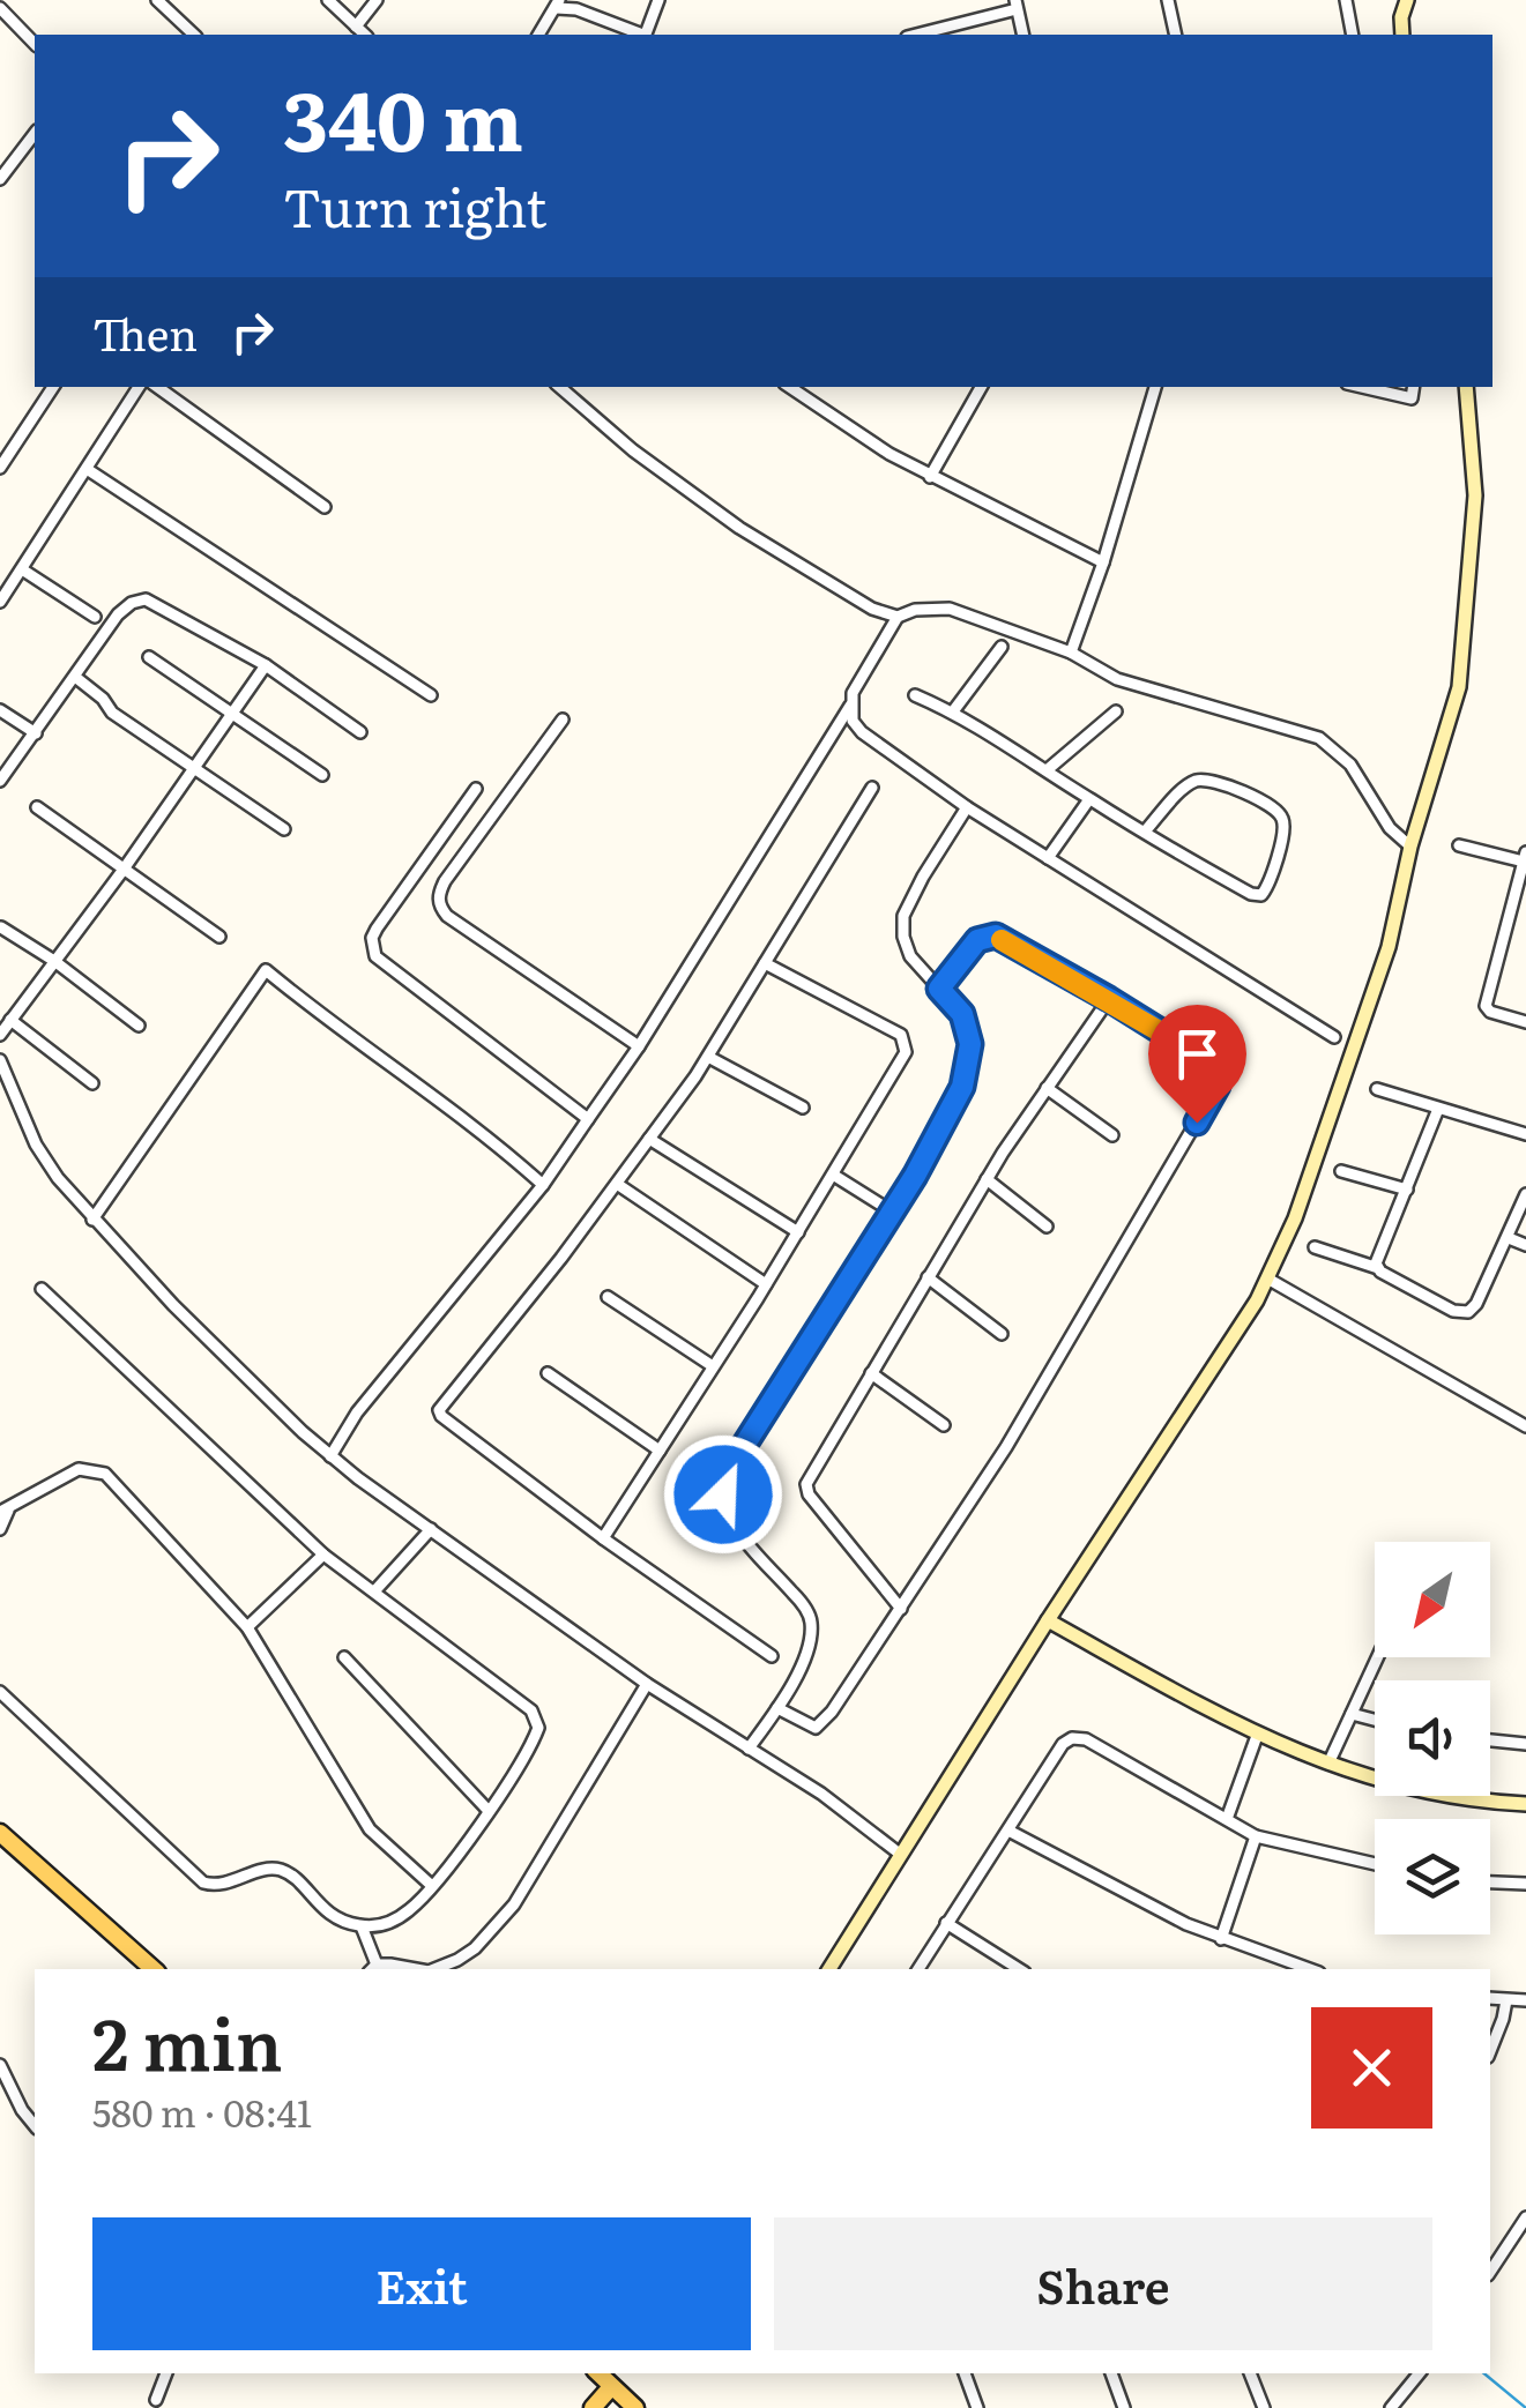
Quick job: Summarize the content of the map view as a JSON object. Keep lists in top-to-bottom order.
{
  "north": "bottom left",
  "page": {
    "turn": ["340 m", "Turn right"],
    "then": "Then",
    "heading": ["2 min", "580 m · 08:41"],
    "buttons": ["Exit", "Share"]
  }
}
